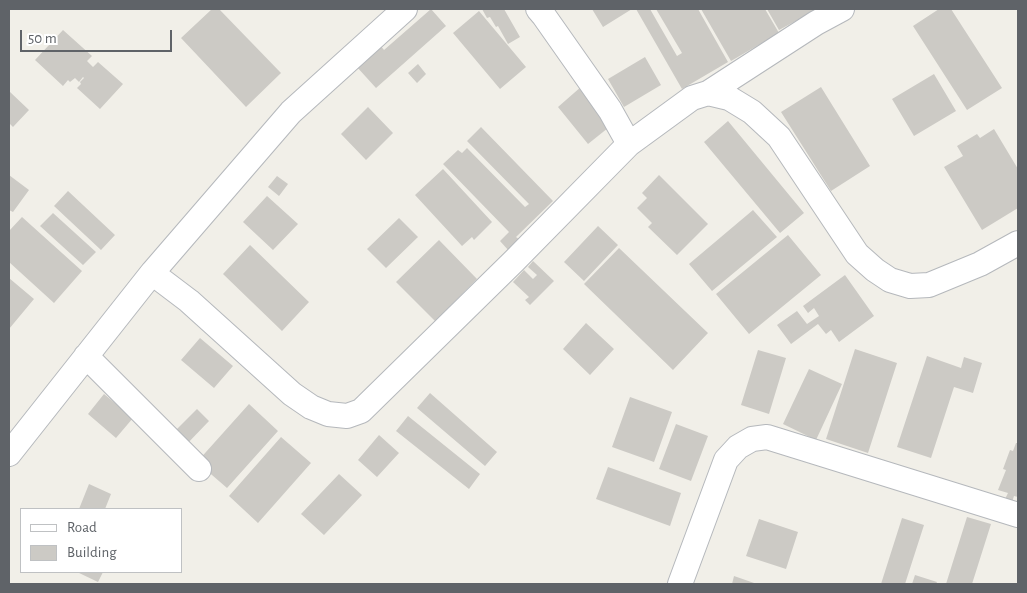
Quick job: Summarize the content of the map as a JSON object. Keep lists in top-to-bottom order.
{
  "legend": ["Road", "Building"],
  "scale_bar": "50 m"
}
